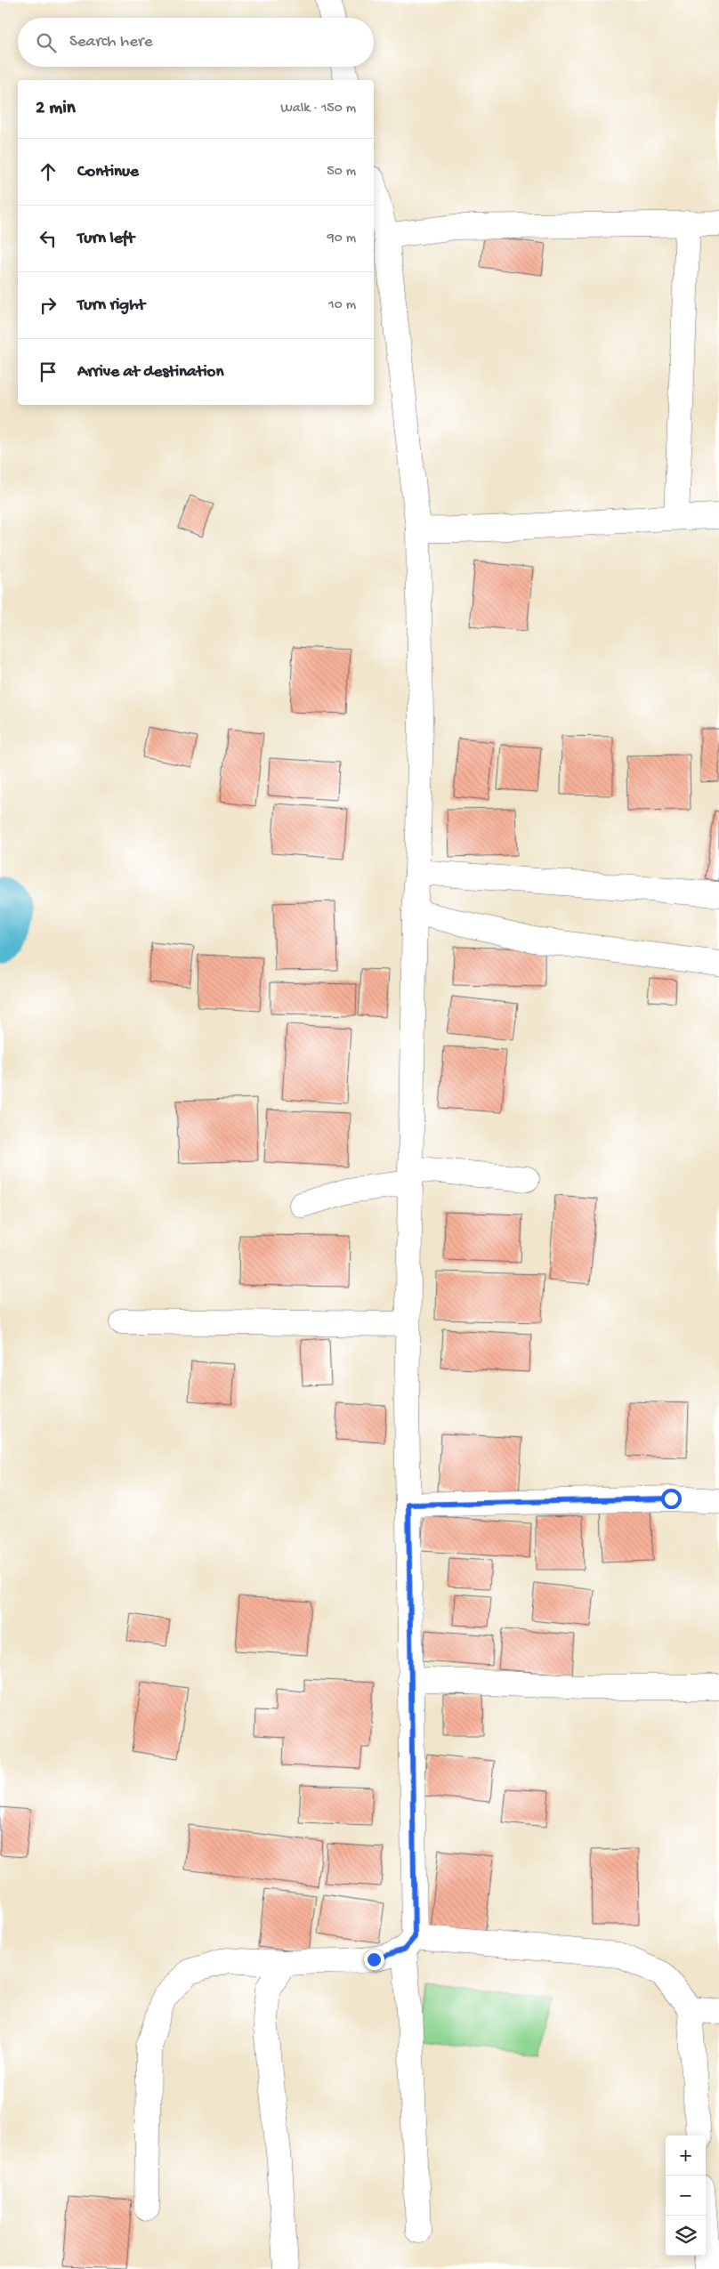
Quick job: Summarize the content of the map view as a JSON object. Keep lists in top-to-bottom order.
{
  "page": {
    "search": "Search here",
    "heading": ["2 min", "Walk · 150 m"],
    "list": [
      ["Continue", "50 m"],
      ["Turn left", "90 m"],
      ["Turn right", "10 m"],
      "Arrive at destination"
    ],
    "map_buttons": ["+", "−"]
  }
}
